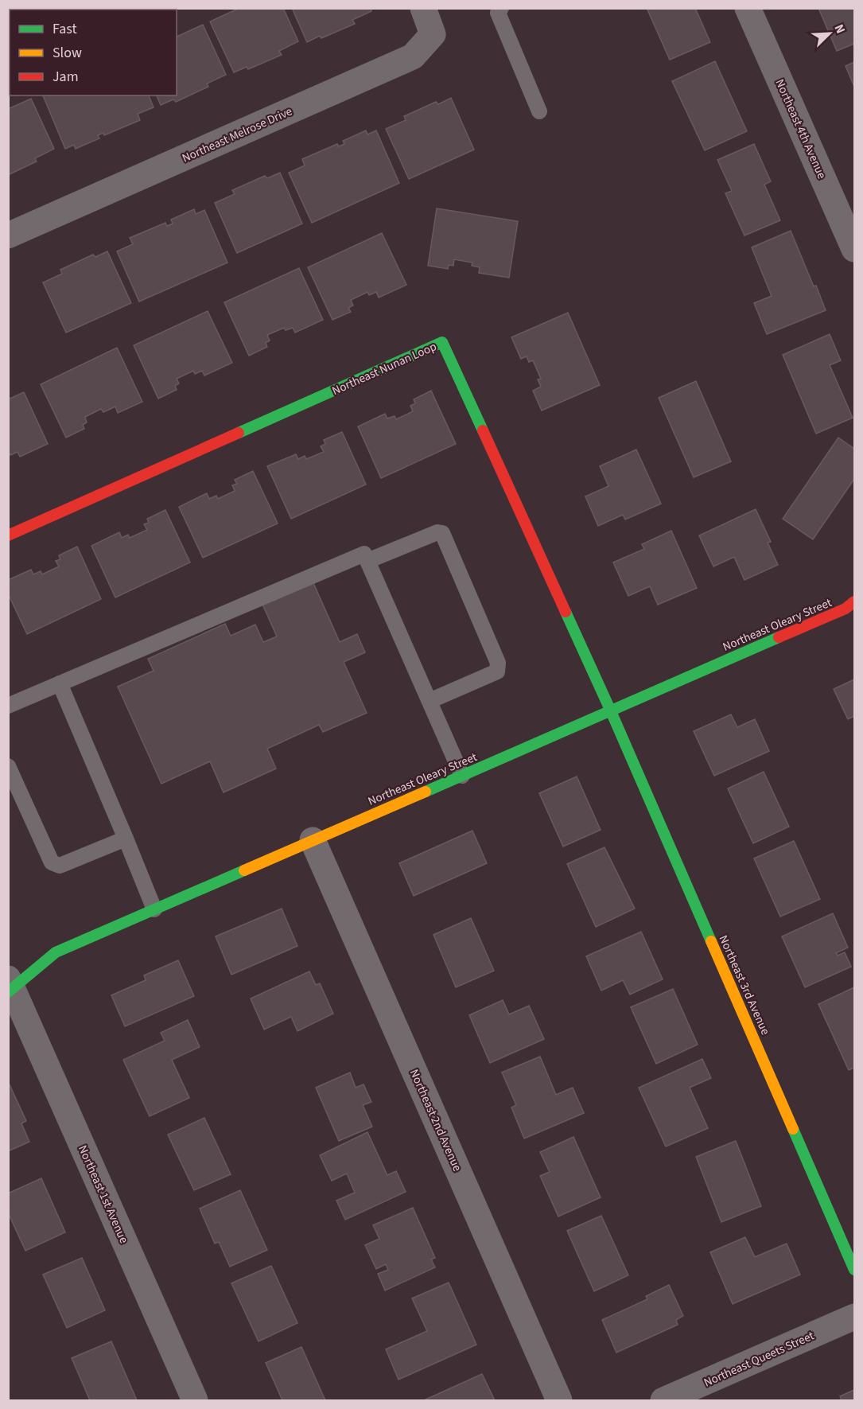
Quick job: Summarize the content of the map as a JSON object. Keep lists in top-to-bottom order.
{
  "streets": {
    "street": [
      "Northeast 4th Avenue",
      "Northeast Melrose Drive",
      "Northeast Nunan Loop",
      "Northeast Oleary Street",
      "Northeast 3rd Avenue",
      "Northeast 2nd Avenue",
      "Northeast 1st Avenue",
      "Northeast Queets Street"
    ]
  },
  "crossings": [
    ["Northeast Nunan Loop", "Northeast Oleary Street"],
    ["Northeast Nunan Loop", "Northeast 3rd Avenue"],
    ["Northeast Oleary Street", "Northeast 3rd Avenue"],
    ["Northeast Oleary Street", "Northeast 2nd Avenue"],
    ["Northeast Oleary Street", "Northeast 1st Avenue"]
  ],
  "legend": ["Fast", "Slow", "Jam"],
  "north": "top right"
}
